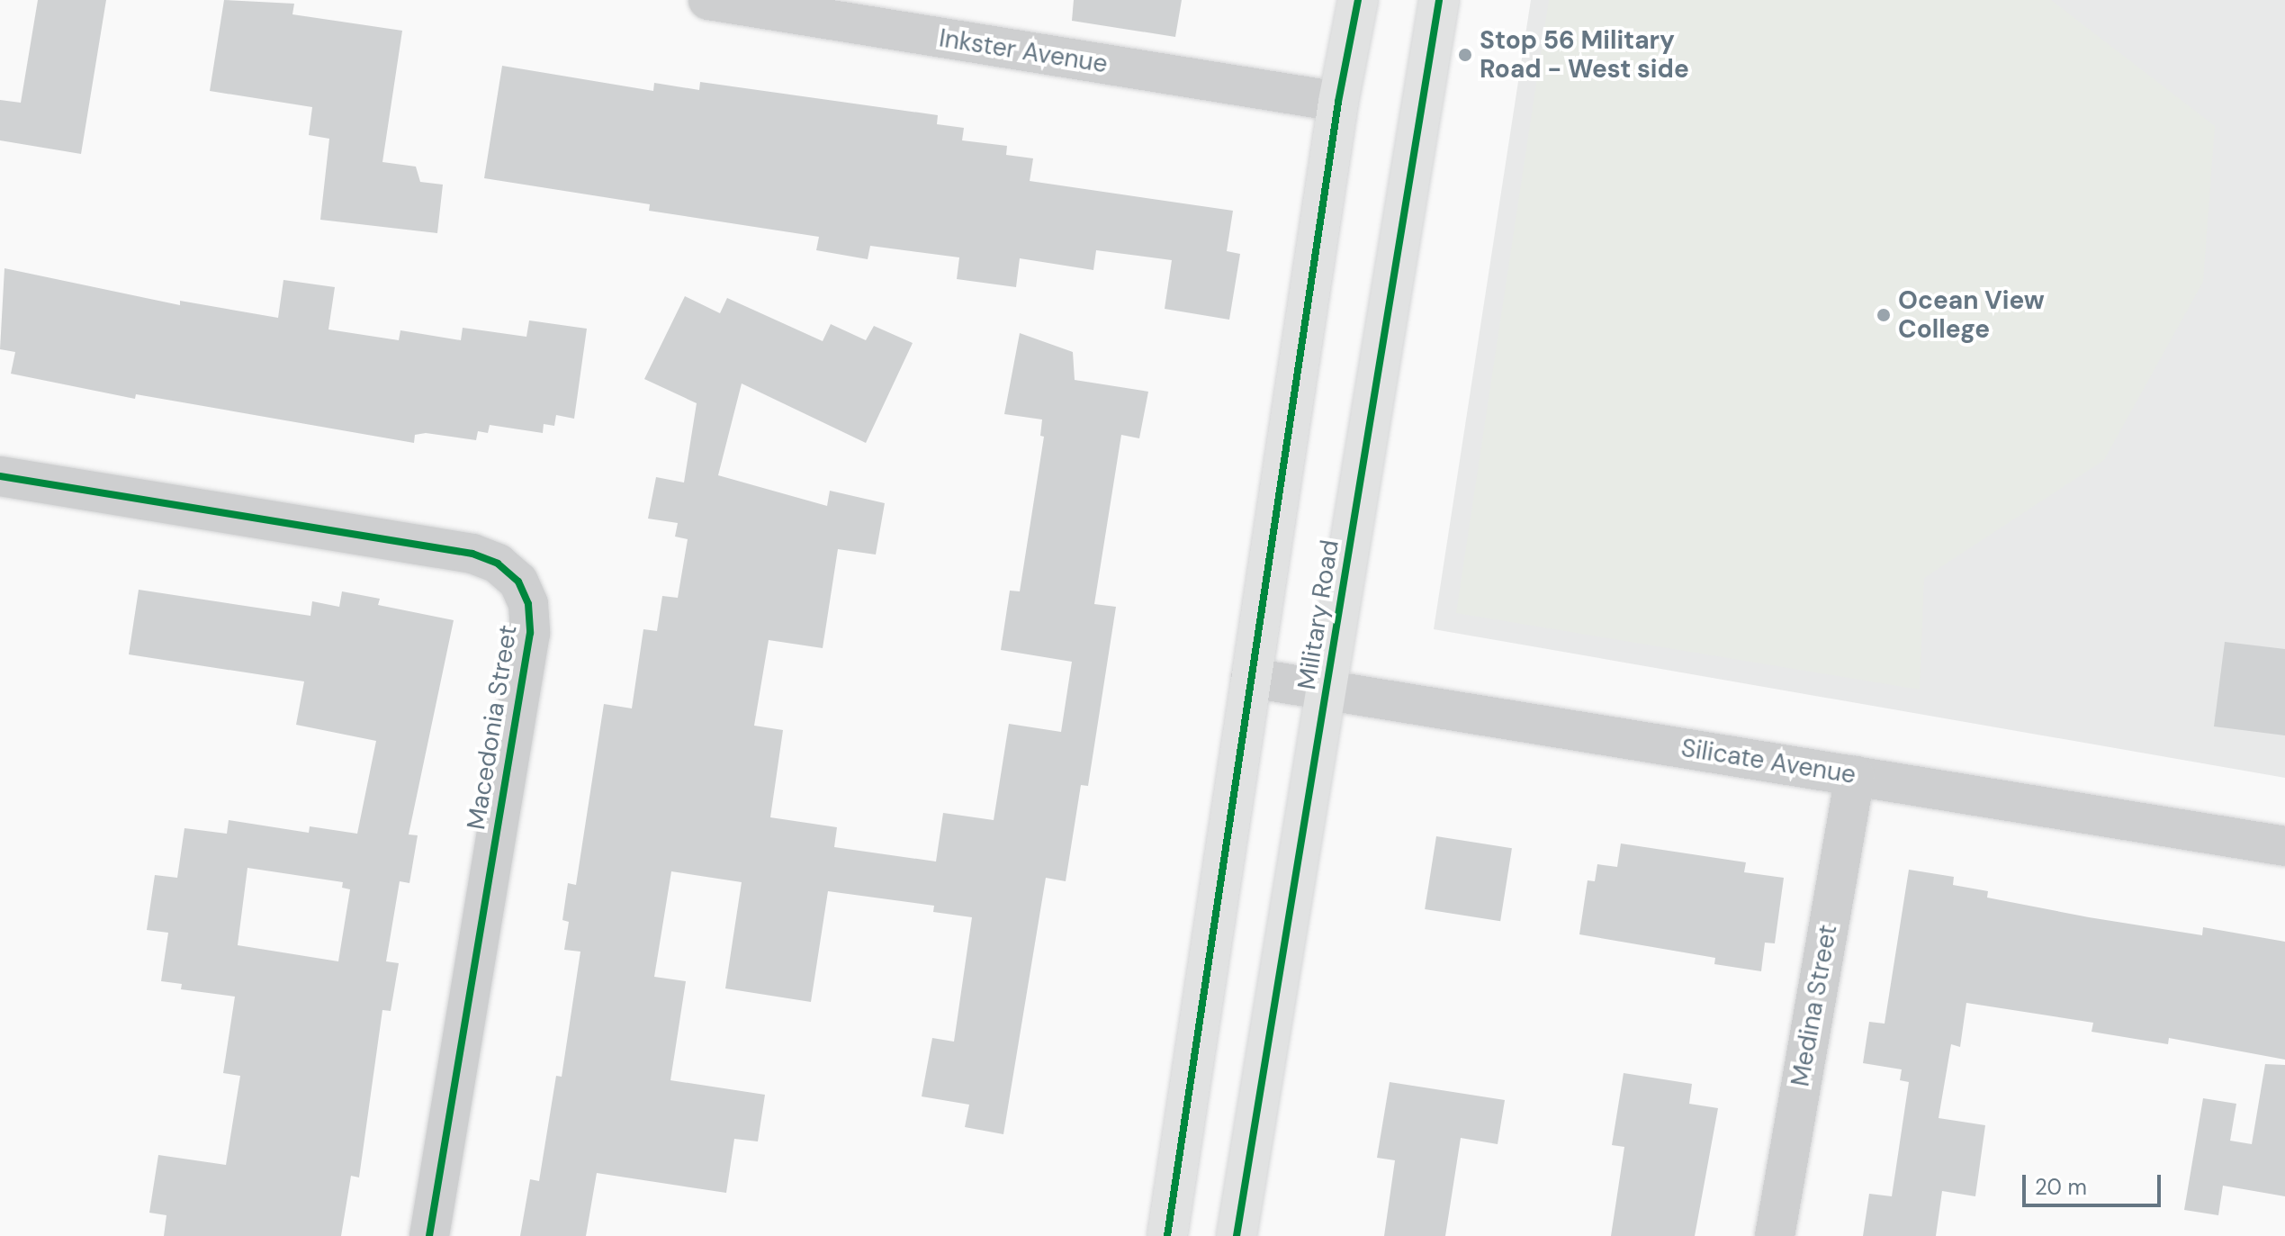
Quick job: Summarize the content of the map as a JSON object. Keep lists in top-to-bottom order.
{
  "streets": {
    "street": [
      "Inkster Avenue",
      "Military Road",
      "Macedonia Street",
      "Silicate Avenue",
      "Medina Street"
    ]
  },
  "crossings": [
    ["Military Road", "Silicate Avenue"],
    ["Silicate Avenue", "Medina Street"]
  ],
  "places": ["Stop 56 Military Road - West side", "Ocean View College"],
  "scale_bar": "20 m"
}
